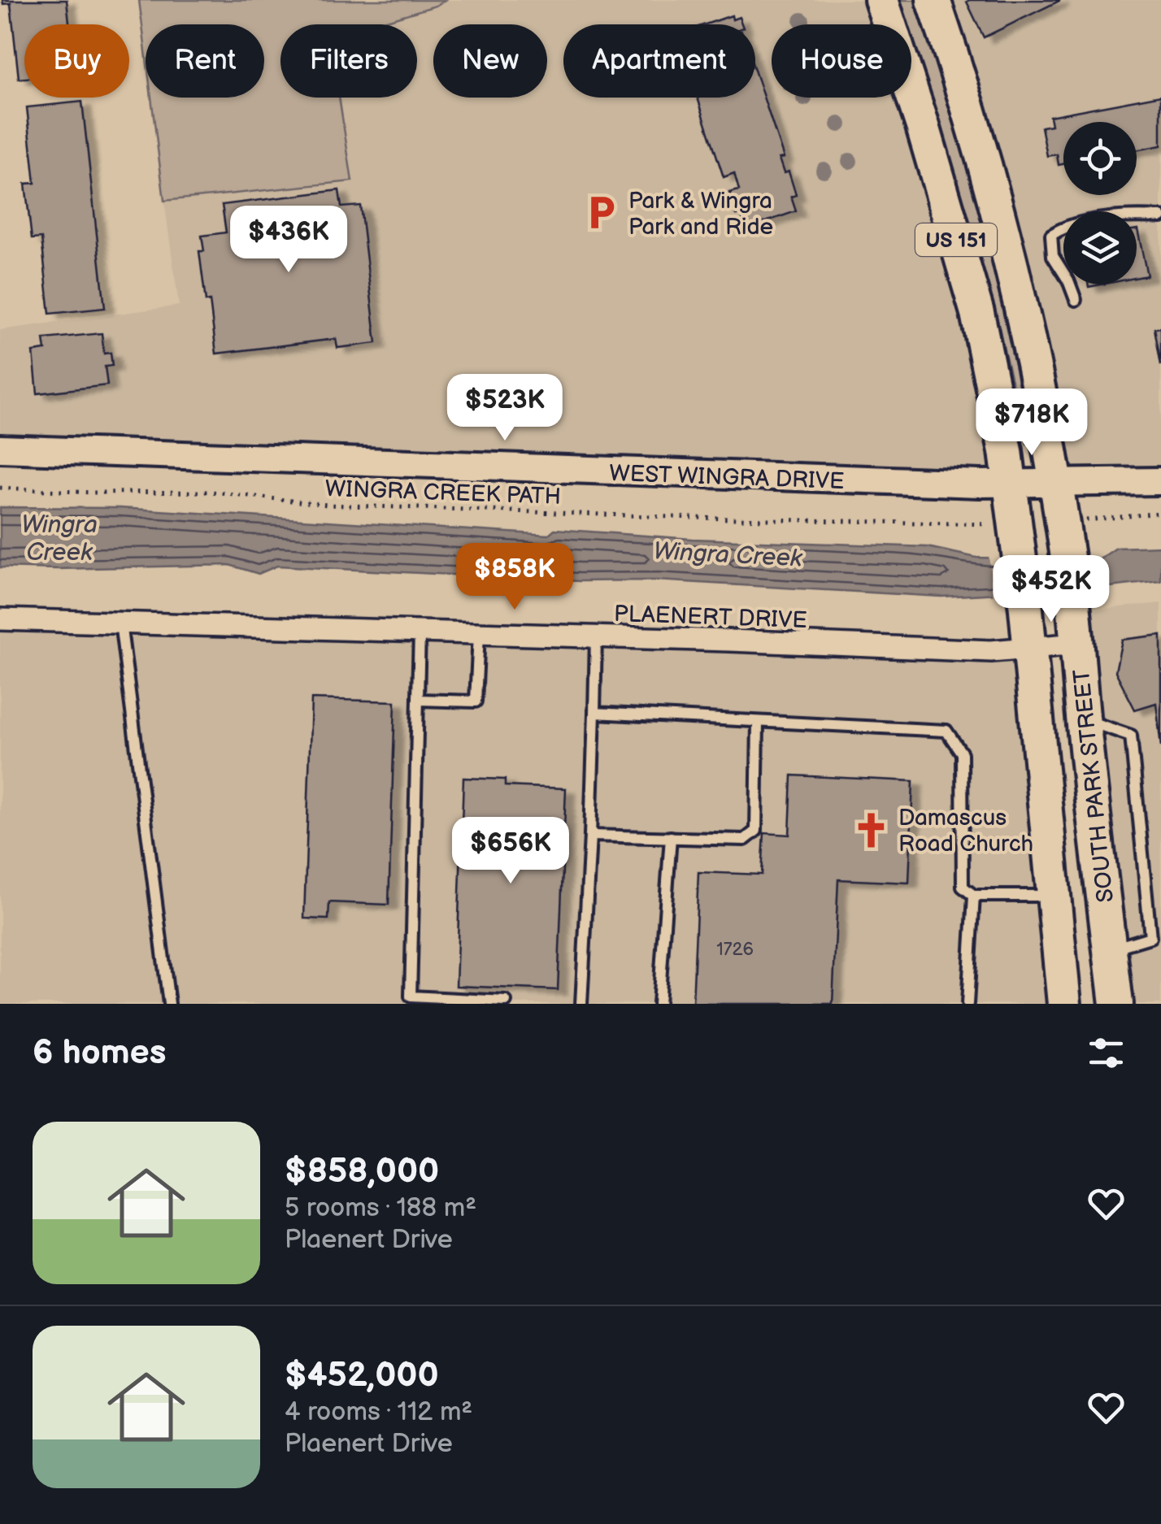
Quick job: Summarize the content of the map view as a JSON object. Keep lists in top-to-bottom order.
{
  "streets": {
    "main road": ["US 151", "SOUTH PARK STREET"],
    "street": ["WEST WINGRA DRIVE", "PLAENERT DRIVE"],
    "path": ["WINGRA CREEK PATH"]
  },
  "crossings": [
    ["US 151", "WEST WINGRA DRIVE"],
    ["US 151", "PLAENERT DRIVE"],
    ["WEST WINGRA DRIVE", "SOUTH PARK STREET"],
    ["PLAENERT DRIVE", "SOUTH PARK STREET"]
  ],
  "water": ["Wingra Creek"],
  "places": {
    "parking": ["Park & Wingra Park and Ride"],
    "church": ["Damascus Road Church"]
  },
  "house_numbers": ["1726"],
  "page": {
    "chip": [
      "Buy",
      "Rent",
      "Filters",
      "New",
      "Apartment",
      "House"
    ],
    "price": [
      "$436K",
      "$523K",
      "$718K",
      "$858K",
      "$452K",
      "$656K"
    ],
    "heading": "6 homes",
    "list": [
      {
        "name": "$858,000",
        "note": "5 rooms · 188 m² · Plaenert Drive"
      },
      {
        "name": "$452,000",
        "note": "4 rooms · 112 m² · Plaenert Drive"
      }
    ]
  }
}
